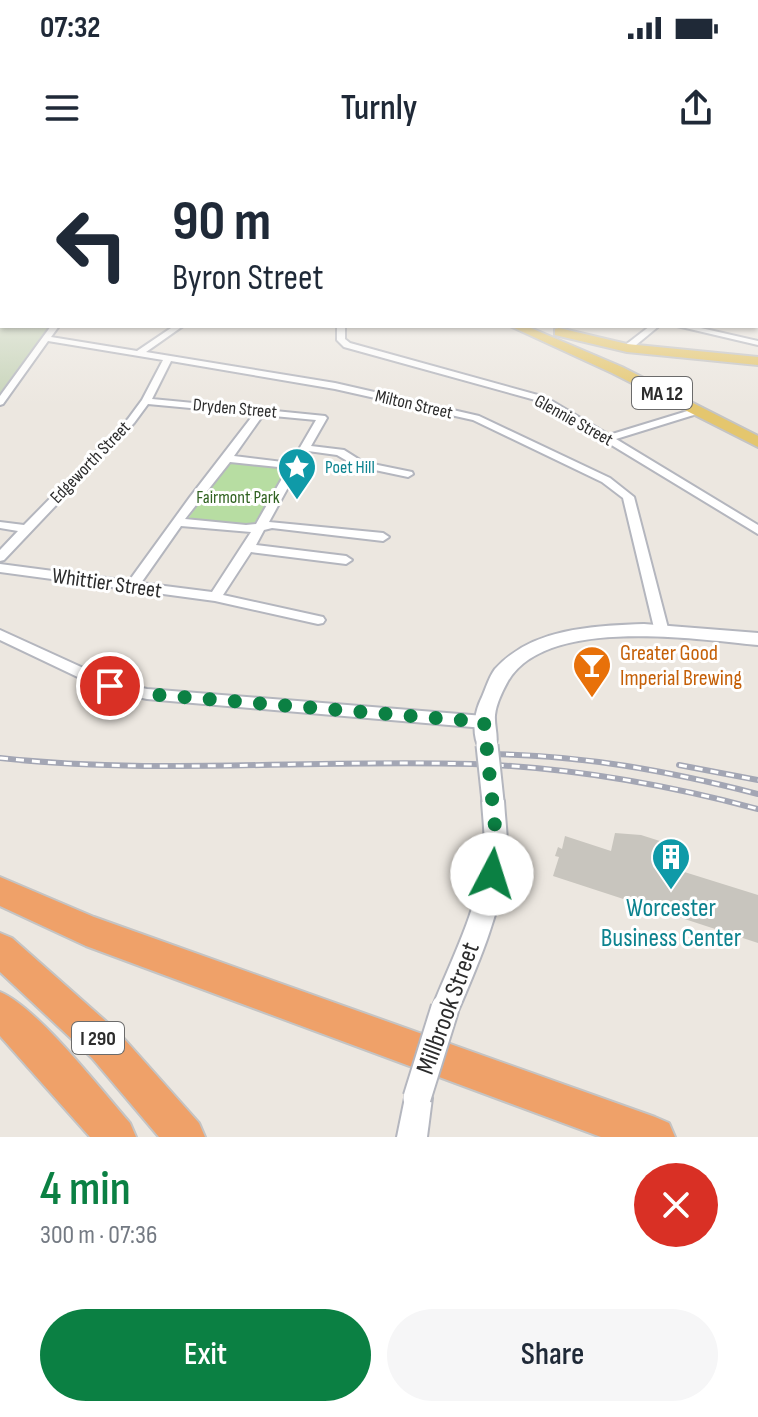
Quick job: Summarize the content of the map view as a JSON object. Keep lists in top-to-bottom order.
{
  "streets": {
    "highway": ["I 290"],
    "main road": ["MA 12", "Millbrook Street"],
    "street": [
      "Milton Street",
      "Dryden Street",
      "Glennie Street",
      "Edgeworth Street",
      "Whittier Street"
    ]
  },
  "crossings": [
    ["Milton Street", "Edgeworth Street"],
    ["Milton Street", "Millbrook Street"],
    ["Dryden Street", "Edgeworth Street"]
  ],
  "parks": ["Fairmont Park"],
  "places": {
    "place": ["Poet Hill"],
    "bar": ["Greater Good Imperial Brewing"],
    "building": ["Worcester Business Center"]
  },
  "page": {
    "status": "07:32",
    "header": "Turnly",
    "turn": ["90 m", "Byron Street"],
    "heading": ["4 min", "300 m · 07:36"],
    "buttons": ["Exit", "Share"]
  }
}
